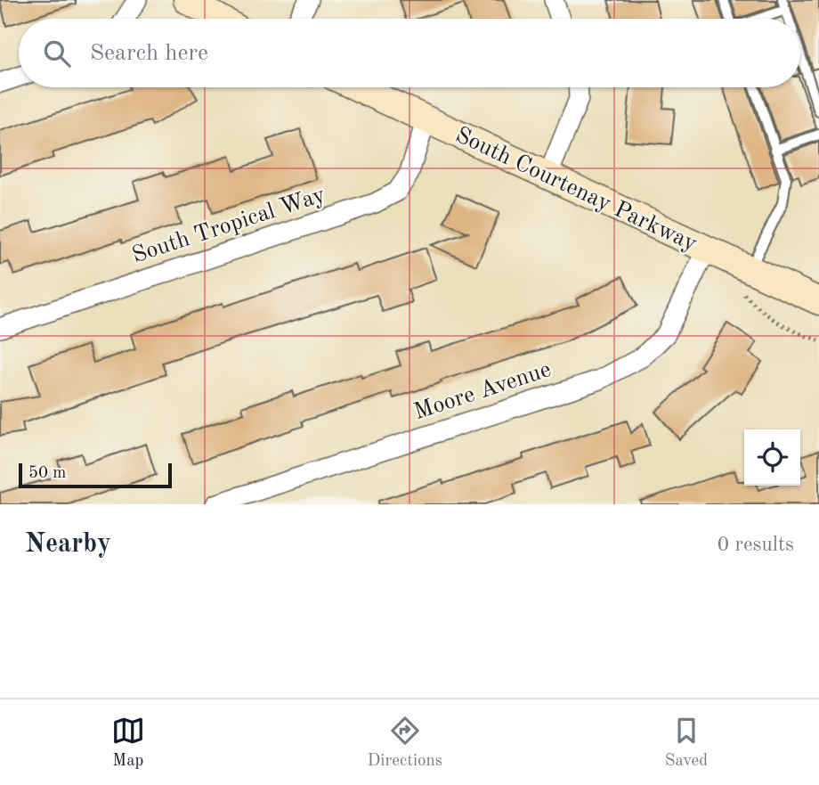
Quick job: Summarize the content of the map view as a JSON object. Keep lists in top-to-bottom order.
{
  "streets": {
    "main road": ["South Courtenay Parkway"],
    "street": ["South Tropical Way", "Moore Avenue"]
  },
  "crossings": [
    ["South Courtenay Parkway", "South Tropical Way"],
    ["South Courtenay Parkway", "Moore Avenue"]
  ],
  "scale_bar": "50 m",
  "page": {
    "search": "Search here",
    "scale": "50 m",
    "heading": ["Nearby", "0 results"],
    "nav": ["Map", "Directions", "Saved"]
  }
}
